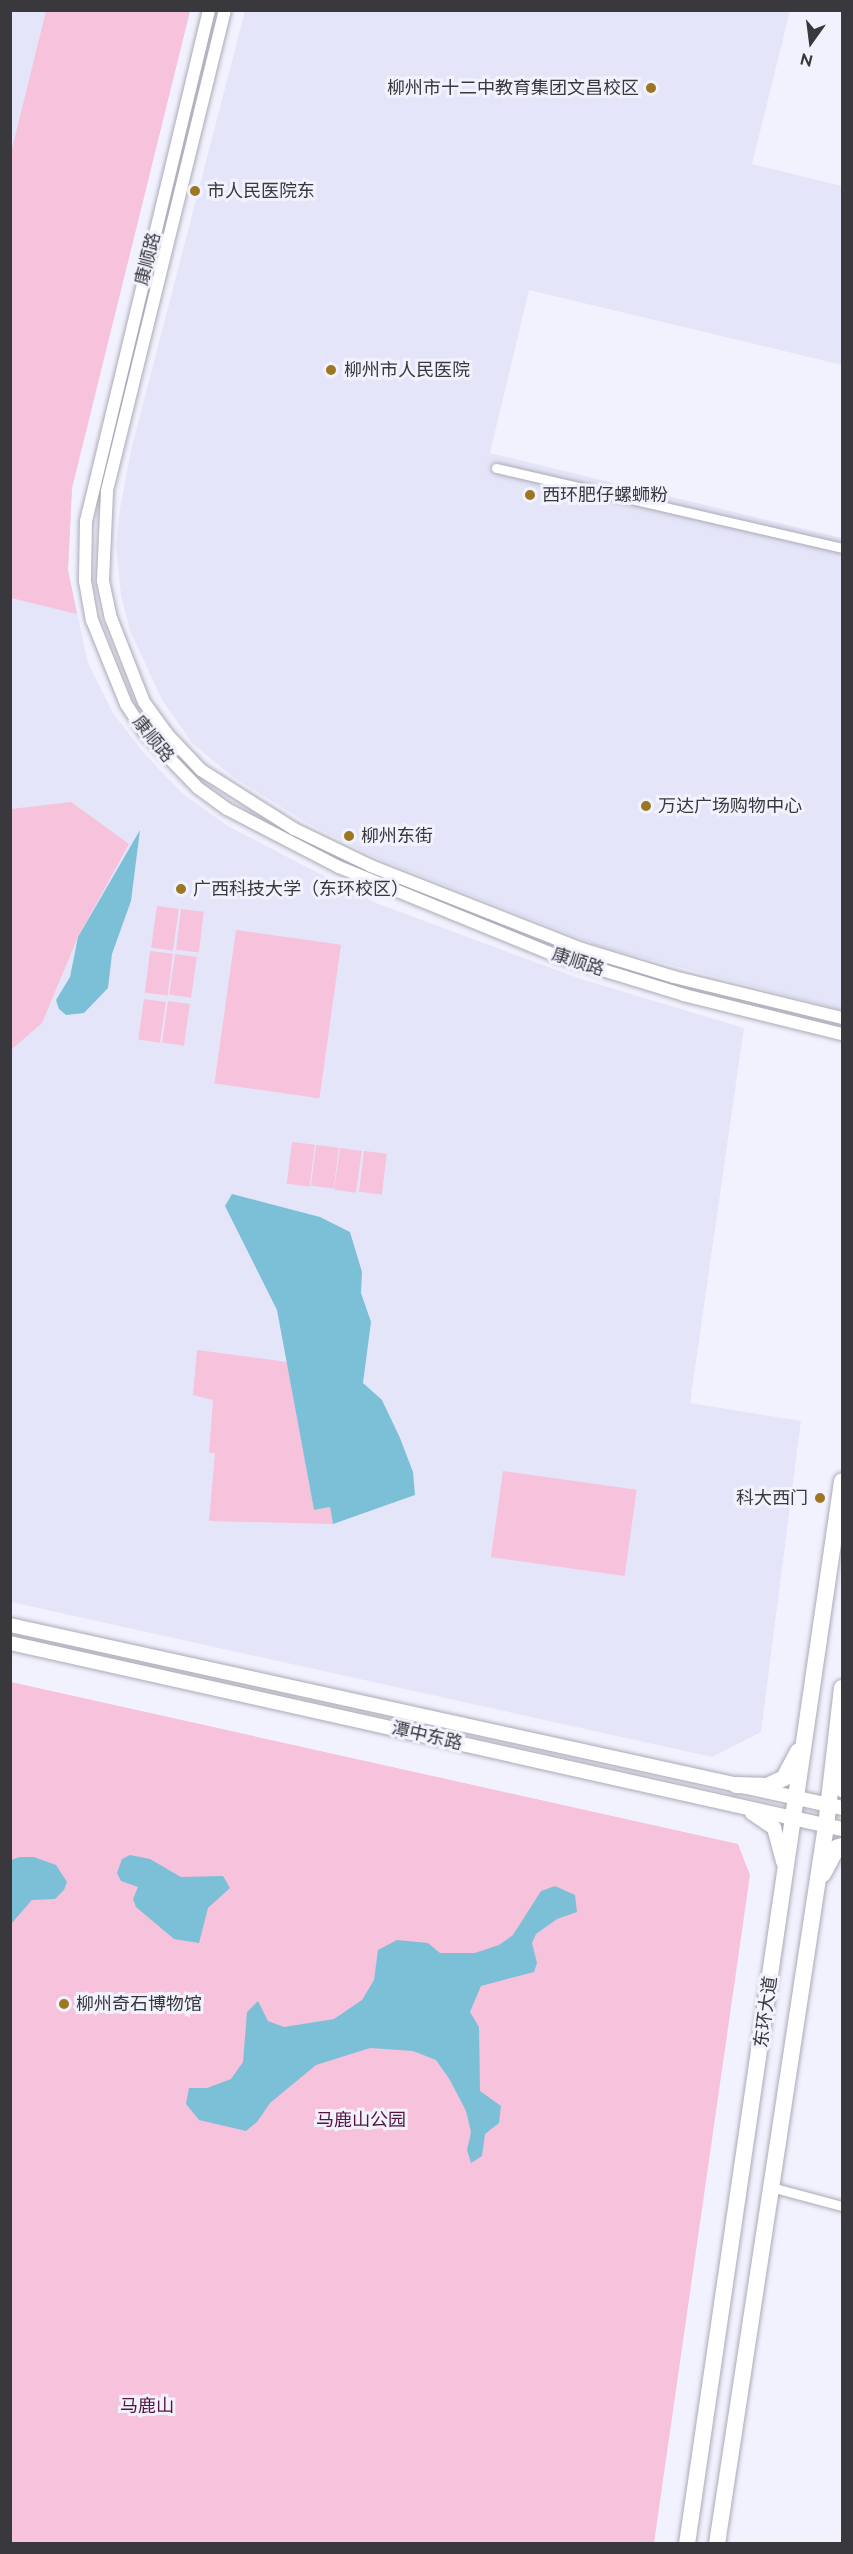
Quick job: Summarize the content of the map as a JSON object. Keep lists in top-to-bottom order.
{
  "streets": {
    "highway": ["东环大道"],
    "main road": ["康顺路", "潭中东路"]
  },
  "crossings": [
    ["潭中东路", "东环大道"]
  ],
  "parks": ["马鹿山公园", "马鹿山"],
  "places": [
    "柳州市十二中教育集团文昌校区",
    "市人民医院东",
    "柳州市人民医院",
    "西环肥仔螺蛳粉",
    "万达广场购物中心",
    "柳州东街",
    "广西科技大学（东环校区）",
    "科大西门",
    "柳州奇石博物馆"
  ],
  "north": "bottom"
}
